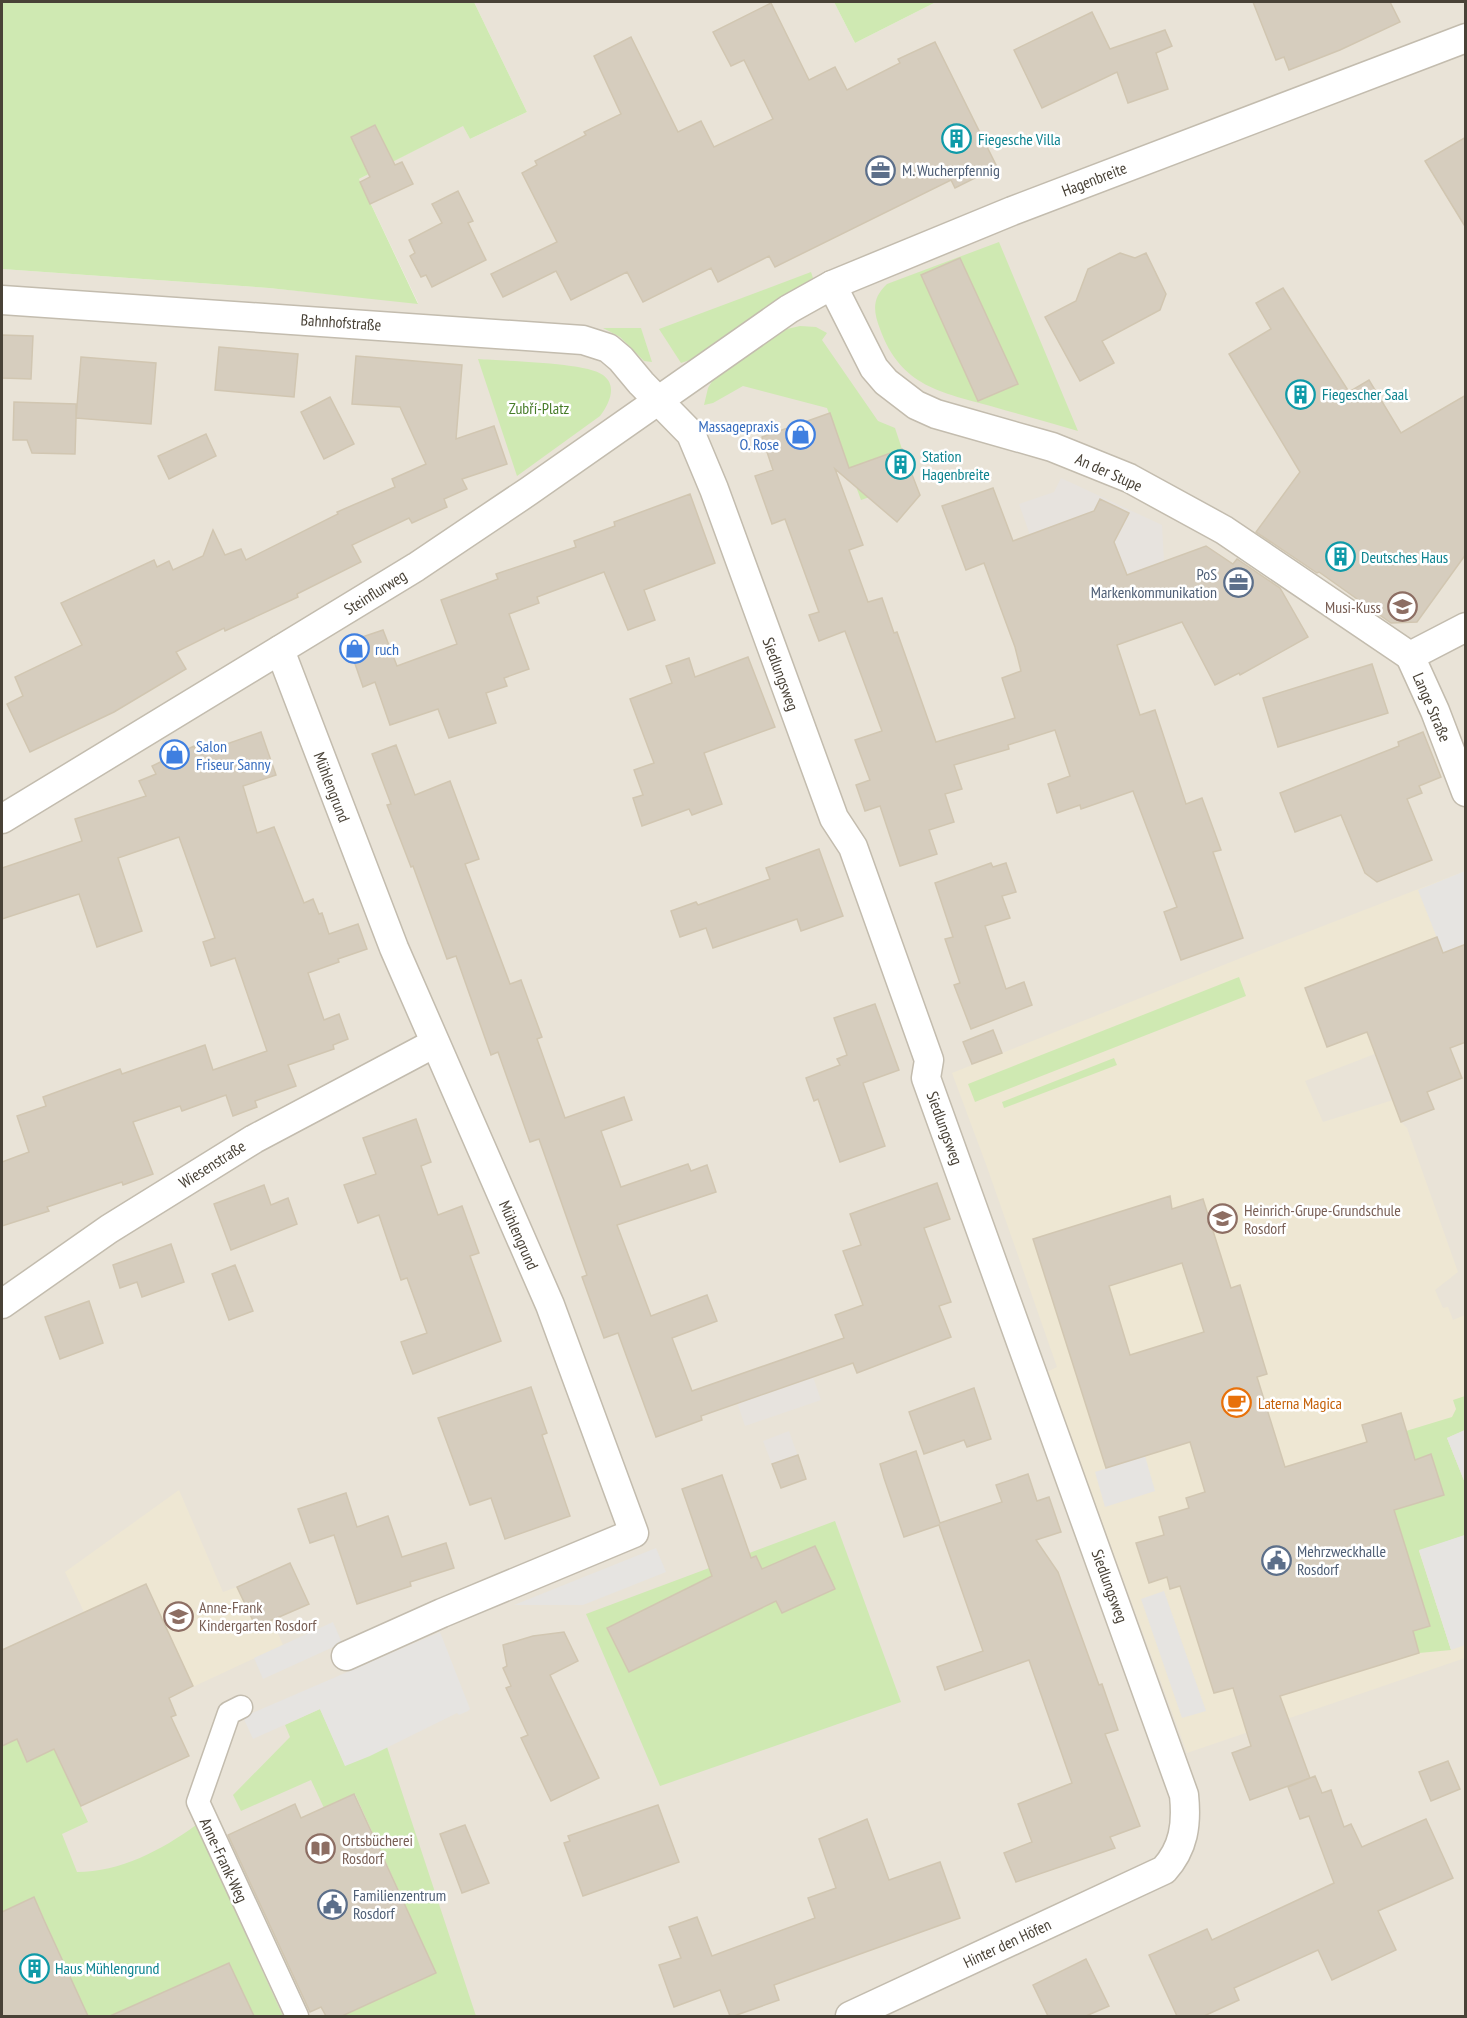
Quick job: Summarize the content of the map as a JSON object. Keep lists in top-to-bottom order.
{
  "streets": {
    "street": [
      "Hagenbreite",
      "Bahnhofstraße",
      "An der Stupe",
      "Steinflurweg",
      "Siedlungsweg",
      "Lange Straße",
      "Mühlengrund",
      "Wiesenstraße",
      "Anne-Frank-Weg",
      "Hinter den Höfen"
    ]
  },
  "crossings": [
    ["Hagenbreite", "An der Stupe"],
    ["Hagenbreite", "Steinflurweg"],
    ["Bahnhofstraße", "Steinflurweg"],
    ["Bahnhofstraße", "Siedlungsweg"],
    ["An der Stupe", "Lange Straße"],
    ["Steinflurweg", "Siedlungsweg"],
    ["Steinflurweg", "Mühlengrund"],
    ["Siedlungsweg", "Hinter den Höfen"],
    ["Mühlengrund", "Wiesenstraße"]
  ],
  "parks": ["Zubří-Platz"],
  "places": {
    "building": [
      "Fiegesche Villa",
      "Fiegescher Saal",
      "Station Hagenbreite",
      "Deutsches Haus",
      "Haus Mühlengrund"
    ],
    "office": ["M. Wucherpfennig", "PoS Markenkommunikation"],
    "shop": ["Massagepraxis O. Rose", "ruch", "Salon Friseur Sanny"],
    "school or university": ["Musi-Kuss", "Heinrich-Grupe-Grundschule Rosdorf", "Anne-Frank Kindergarten Rosdorf"],
    "cafe": ["Laterna Magica"],
    "public building": ["Mehrzweckhalle Rosdorf", "Familienzentrum Rosdorf"],
    "library": ["Ortsbücherei Rosdorf"]
  }
}
